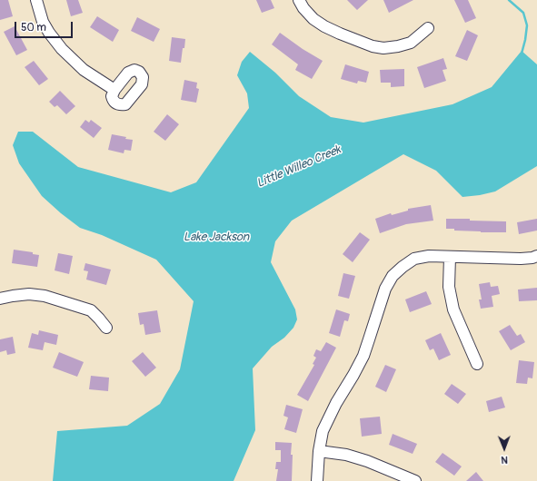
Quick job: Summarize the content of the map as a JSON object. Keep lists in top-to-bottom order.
{
  "water": ["Little Willeo Creek", "Lake Jackson"],
  "scale_bar": "50 m",
  "north": "bottom"
}
